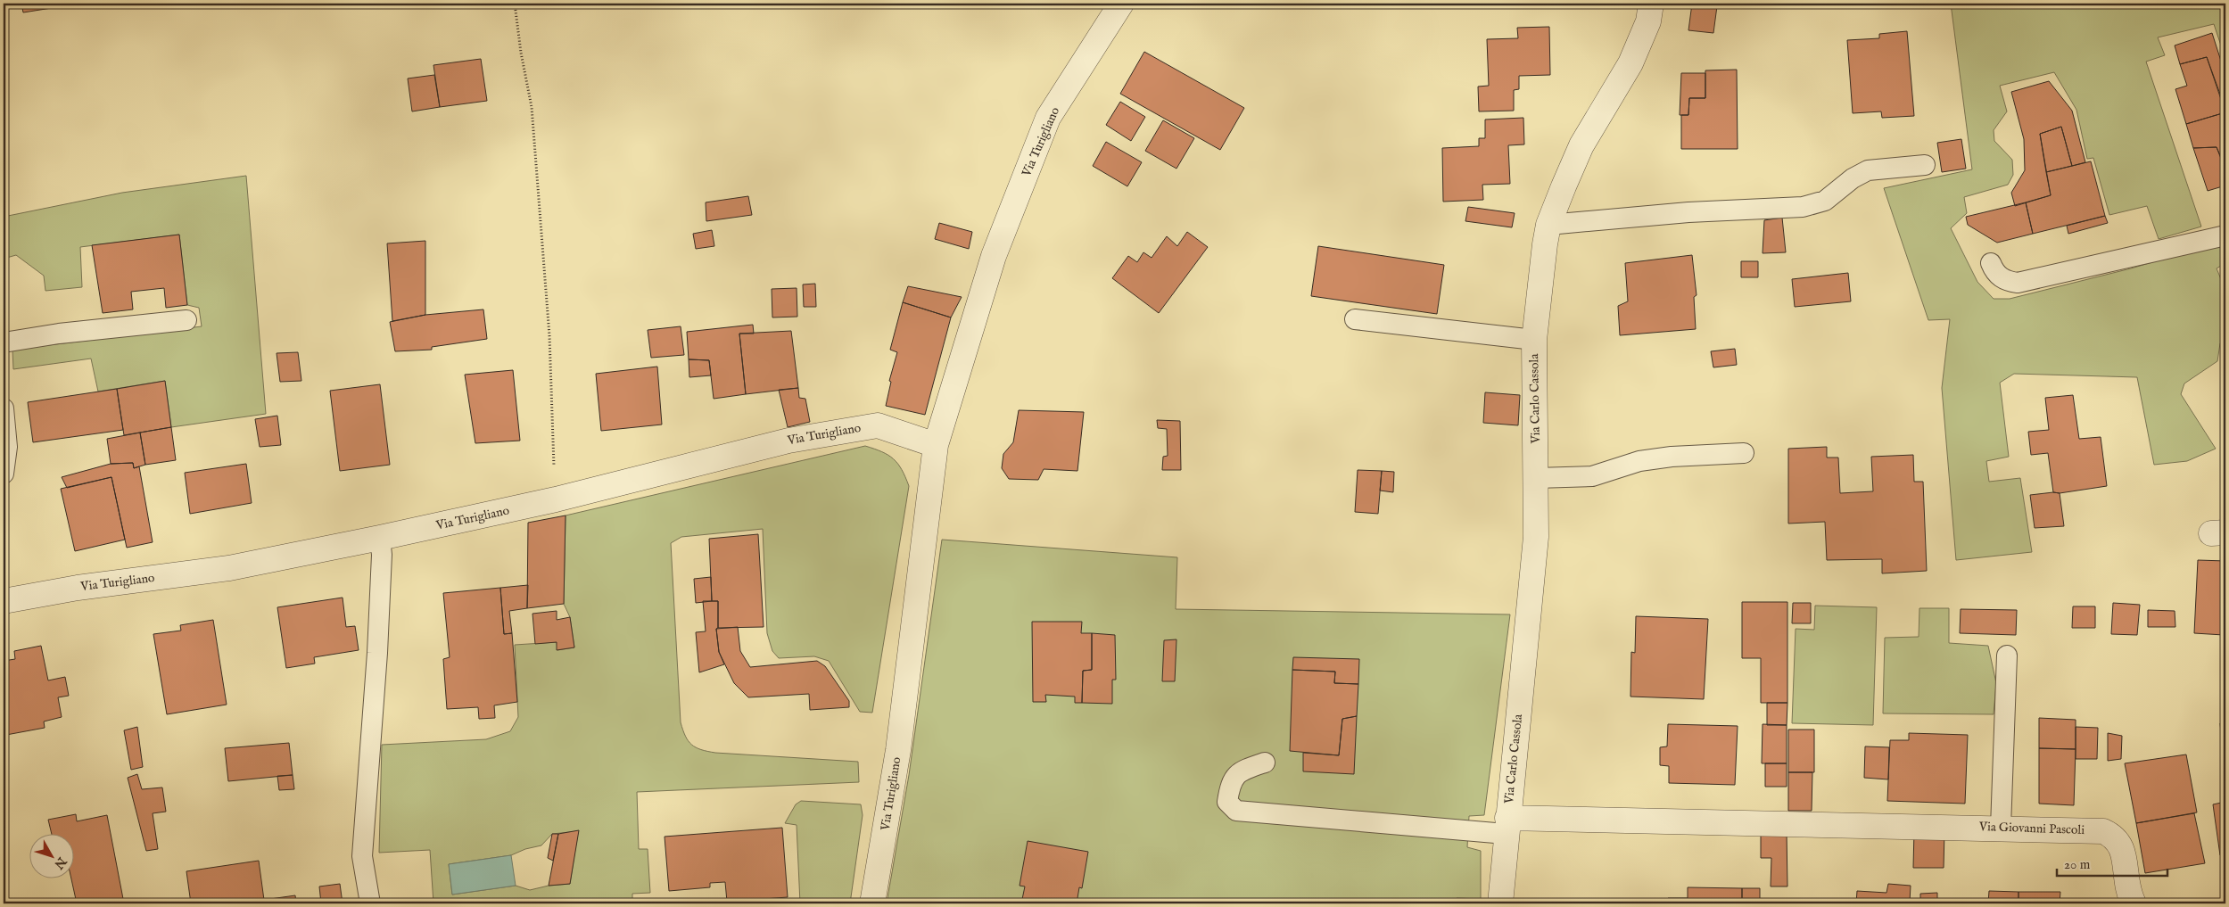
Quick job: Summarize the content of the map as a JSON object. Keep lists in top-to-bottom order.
{
  "streets": {
    "street": ["Via Turigliano", "Via Carlo Cassola", "Via Giovanni Pascoli"]
  },
  "crossings": [
    ["Via Carlo Cassola", "Via Giovanni Pascoli"]
  ],
  "scale_bar": "20 m",
  "north": "bottom right"
}
